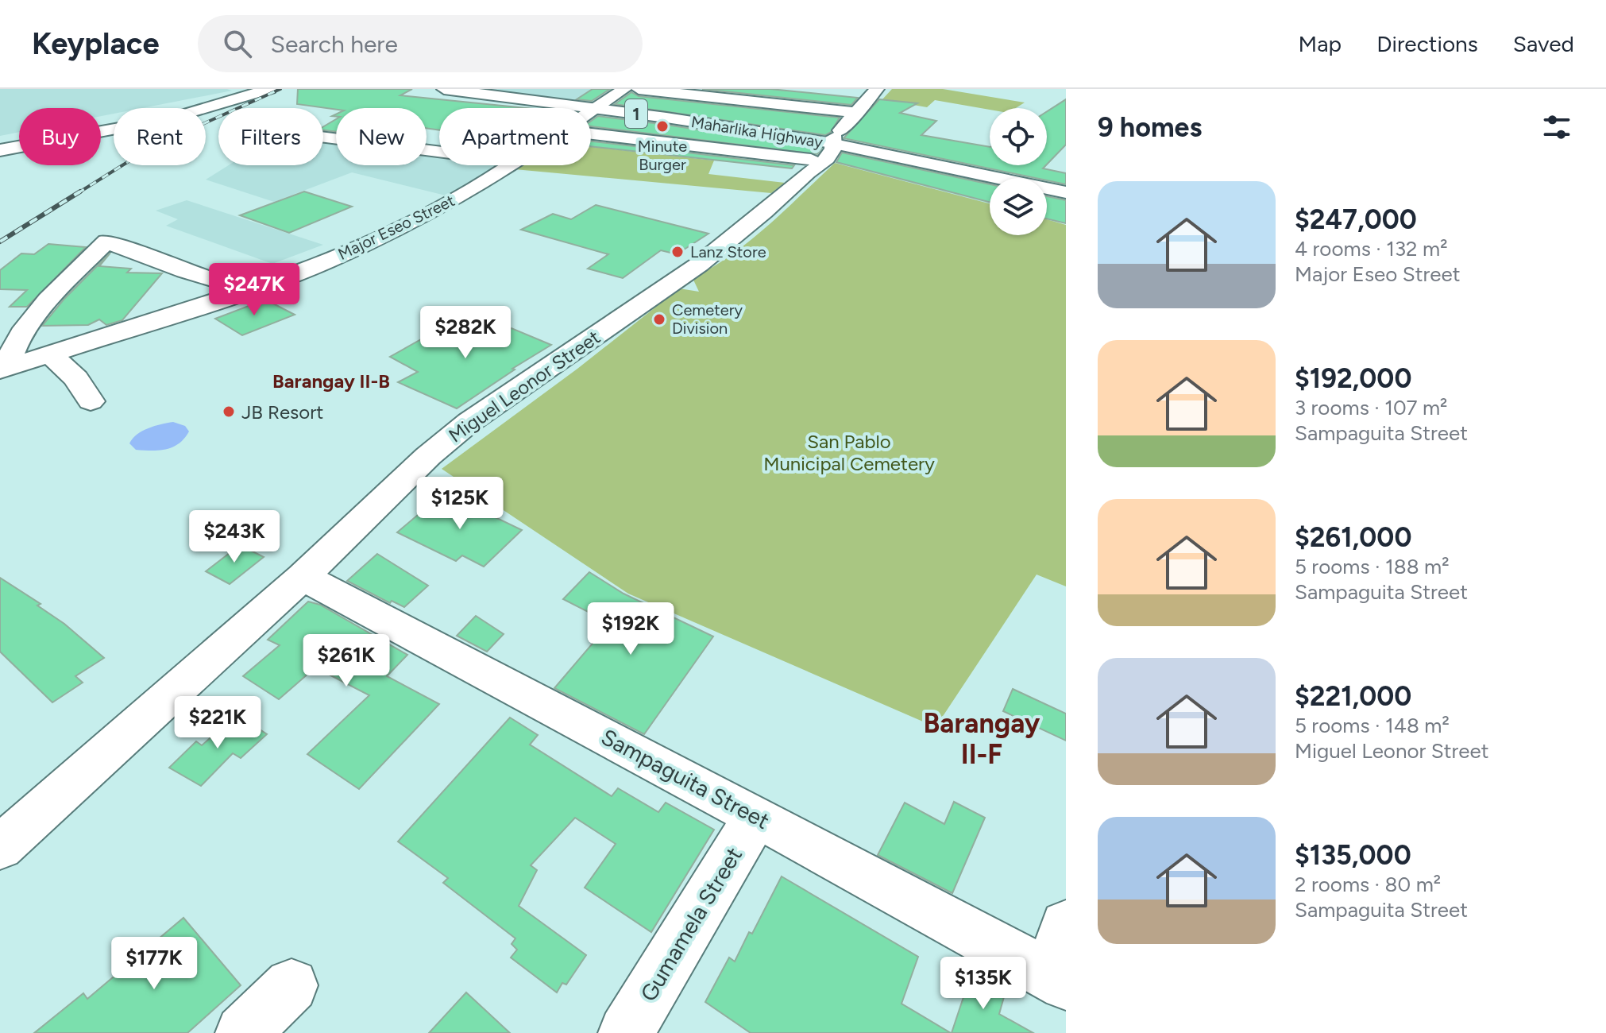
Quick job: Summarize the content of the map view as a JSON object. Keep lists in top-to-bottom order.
{
  "streets": {
    "street": [
      "1",
      "Maharlika Highway",
      "Major Eseo Street",
      "Miguel Leonor Street",
      "Sampaguita Street",
      "Gumamela Street"
    ]
  },
  "crossings": [
    ["Maharlika Highway", "Major Eseo Street"],
    ["Maharlika Highway", "Miguel Leonor Street"],
    ["Miguel Leonor Street", "Sampaguita Street"],
    ["Sampaguita Street", "Gumamela Street"]
  ],
  "districts": ["Barangay II-B", "Barangay II-F"],
  "parks": ["San Pablo Municipal Cemetery"],
  "places": [
    "Minute Burger",
    "Lanz Store",
    "Cemetery Division",
    "JB Resort"
  ],
  "page": {
    "header": "Keyplace",
    "search": "Search here",
    "nav": ["Map", "Directions", "Saved"],
    "heading": "9 homes",
    "chip": [
      "Buy",
      "Rent",
      "Filters",
      "New",
      "Apartment"
    ],
    "list": [
      {
        "name": "$247,000",
        "note": "4 rooms · 132 m² · Major Eseo Street"
      },
      {
        "name": "$192,000",
        "note": "3 rooms · 107 m² · Sampaguita Street"
      },
      {
        "name": "$261,000",
        "note": "5 rooms · 188 m² · Sampaguita Street"
      },
      {
        "name": "$221,000",
        "note": "5 rooms · 148 m² · Miguel Leonor Street"
      },
      {
        "name": "$135,000",
        "note": "2 rooms · 80 m² · Sampaguita Street"
      }
    ],
    "price": [
      "$247K",
      "$282K",
      "$125K",
      "$243K",
      "$192K",
      "$261K",
      "$221K",
      "$177K",
      "$135K"
    ]
  }
}
